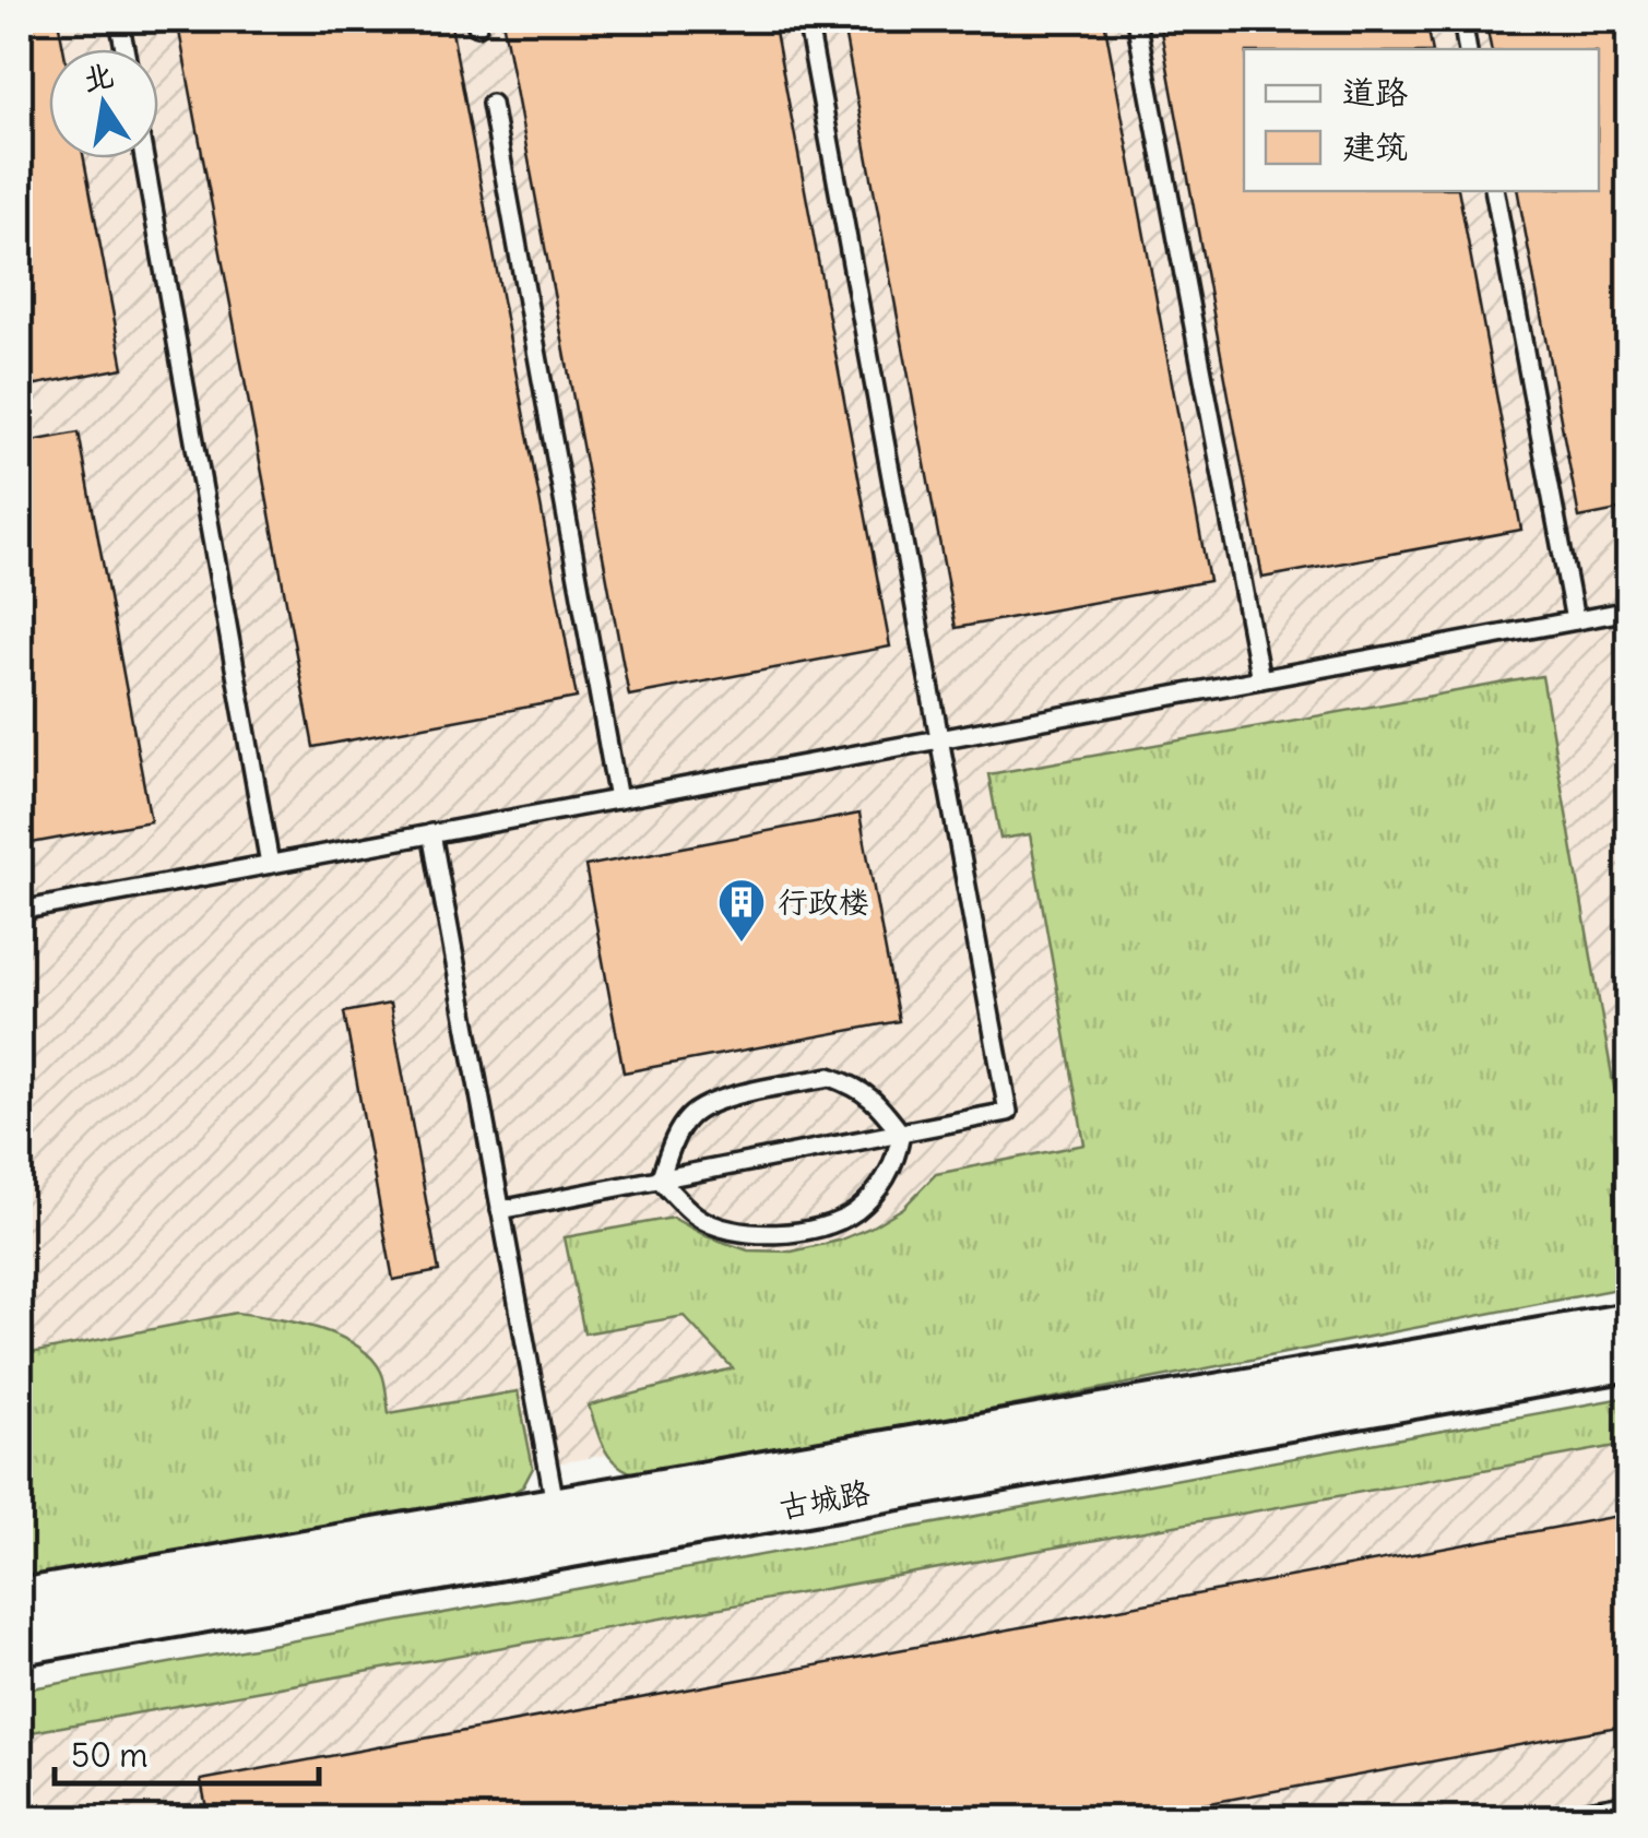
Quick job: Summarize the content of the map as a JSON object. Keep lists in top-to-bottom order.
{
  "streets": {
    "main road": ["古城路"]
  },
  "places": {
    "building": ["行政楼"]
  },
  "legend": ["道路", "建筑"],
  "scale_bar": "50 m",
  "north": "top"
}
